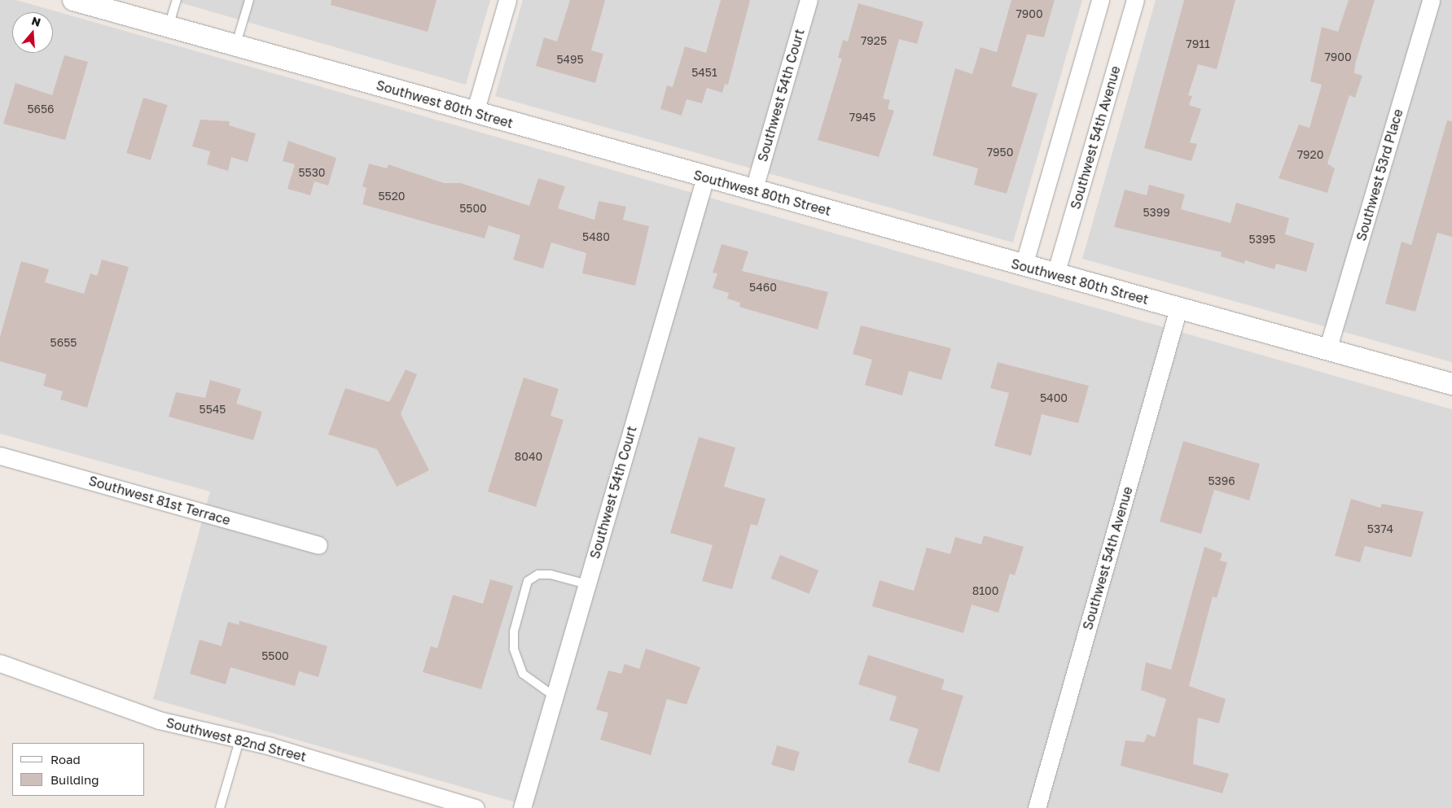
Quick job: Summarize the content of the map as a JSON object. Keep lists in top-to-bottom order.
{
  "streets": {
    "street": [
      "Southwest 54th Court",
      "Southwest 80th Street",
      "Southwest 54th Avenue",
      "Southwest 53rd Place",
      "Southwest 81st Terrace",
      "Southwest 82nd Street"
    ]
  },
  "crossings": [
    ["Southwest 54th Court", "Southwest 80th Street"],
    ["Southwest 80th Street", "Southwest 54th Avenue"],
    ["Southwest 80th Street", "Southwest 53rd Place"]
  ],
  "house_numbers": [
    "7900",
    "7925",
    "7911",
    "7900",
    "5495",
    "5451",
    "5656",
    "7945",
    "7950",
    "7920",
    "5530",
    "5520",
    "5500",
    "5399",
    "5480",
    "5395",
    "5460",
    "5655",
    "5400",
    "5545",
    "8040",
    "5396",
    "5374",
    "8100",
    "5500"
  ],
  "legend": ["Road", "Building"],
  "north": "top"
}
